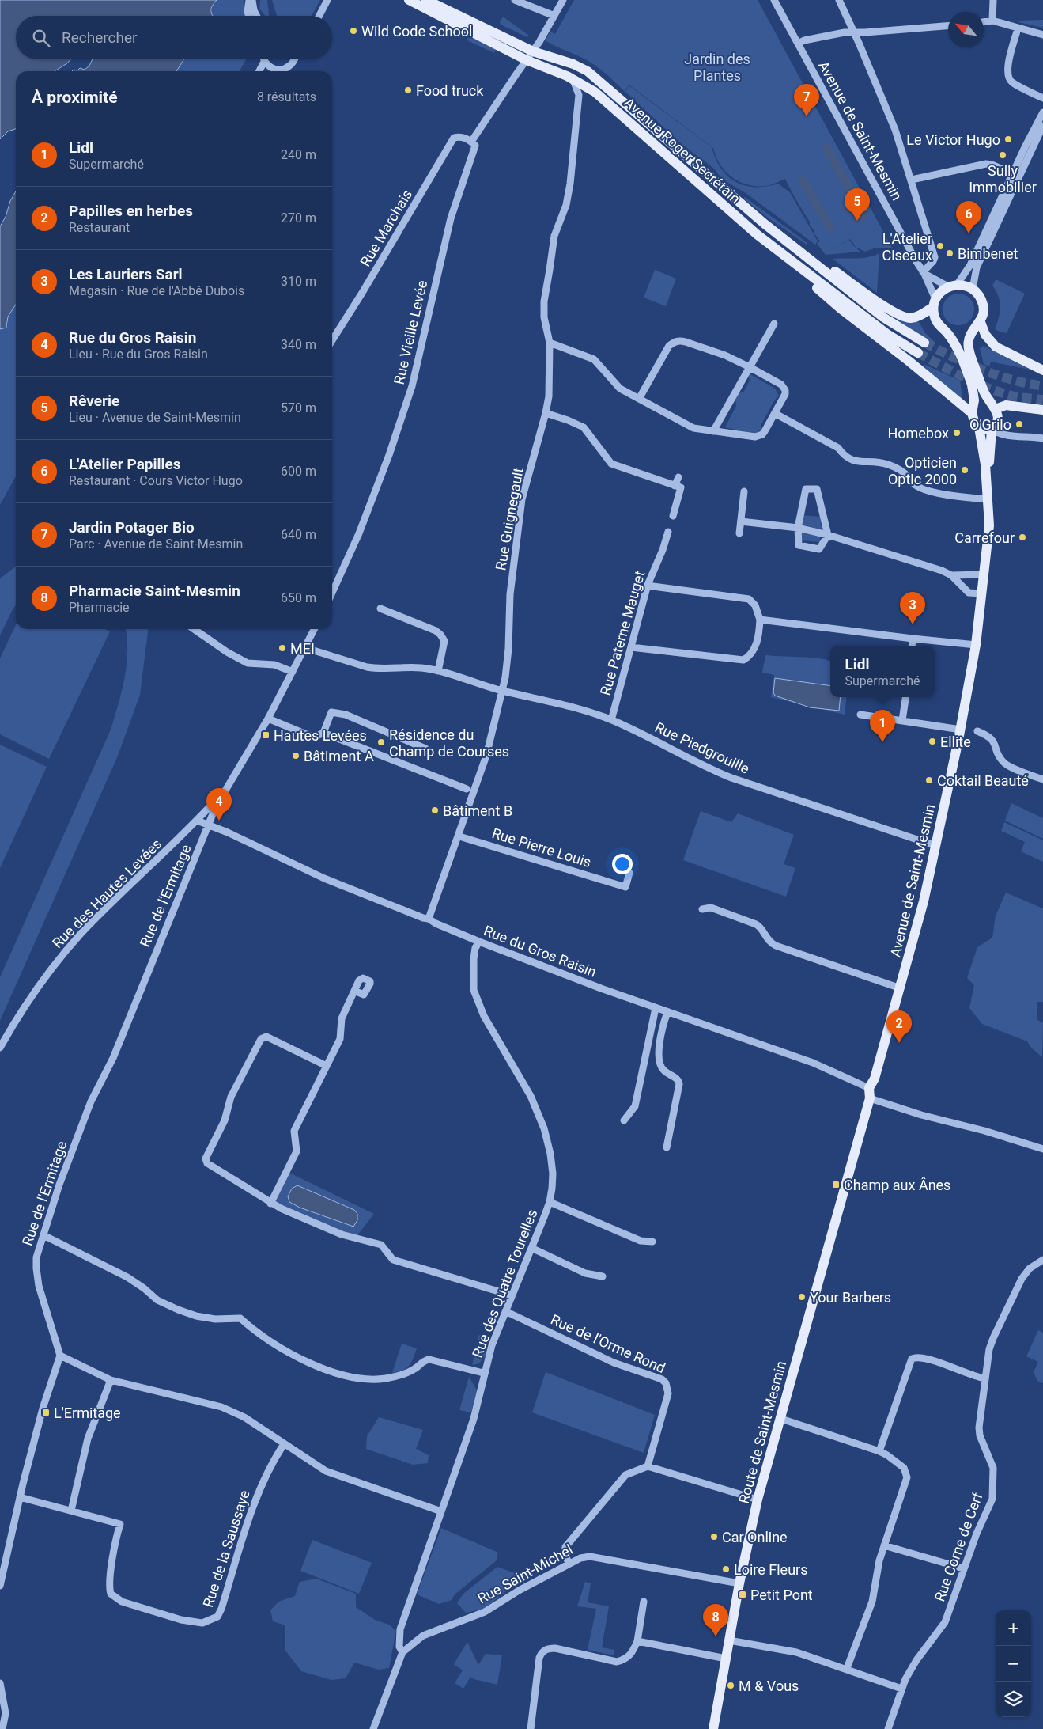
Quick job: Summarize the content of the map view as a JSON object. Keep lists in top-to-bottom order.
{
  "streets": {
    "main road": ["Avenue de Saint-Mesmin", "Avenue Roger Secrétain", "Route de Saint-Mesmin"],
    "street": [
      "Rue Marchais",
      "Rue Vieille Levée",
      "Rue Guignegault",
      "Rue Paterne Mauget",
      "Rue Piedgrouille",
      "Rue Pierre Louis",
      "Rue des Hautes Levées",
      "Rue de l'Ermitage",
      "Rue du Gros Raisin",
      "Rue des Quatre Tourelles",
      "Rue de l'Orme Rond",
      "Rue Corne de Cerf",
      "Rue de la Saussaye",
      "Rue Saint-Michel"
    ]
  },
  "crossings": [
    ["Avenue de Saint-Mesmin", "Rue Piedgrouille"],
    ["Avenue de Saint-Mesmin", "Rue du Gros Raisin"],
    ["Avenue de Saint-Mesmin", "Route de Saint-Mesmin"],
    ["Avenue Roger Secrétain", "Rue Guignegault"],
    ["Rue Marchais", "Rue Vieille Levée"],
    ["Rue Guignegault", "Rue Piedgrouille"],
    ["Rue Guignegault", "Rue Pierre Louis"],
    ["Rue Guignegault", "Rue du Gros Raisin"],
    ["Rue Paterne Mauget", "Rue Piedgrouille"],
    ["Rue de l'Ermitage", "Rue du Gros Raisin"],
    ["Rue du Gros Raisin", "Rue des Quatre Tourelles"],
    ["Rue des Quatre Tourelles", "Rue de l'Orme Rond"],
    ["Rue des Quatre Tourelles", "Rue Saint-Michel"],
    ["Route de Saint-Mesmin", "Rue Saint-Michel"]
  ],
  "parks": ["Jardin des Plantes"],
  "places": {
    "other": [
      "Wild Code School",
      "Food truck",
      "Le Victor Hugo",
      "Sully Immobilier",
      "L'Atelier Ciseaux",
      "Bimbenet",
      "O'Grilo",
      "Homebox",
      "Opticien Optic 2000",
      "Carrefour",
      "MEI",
      "Ellite",
      "Résidence du Champ de Courses",
      "Bâtiment A",
      "Coktail Beauté",
      "Bâtiment B",
      "Your Barbers",
      "Car Online",
      "Loire Fleurs",
      "M & Vous"
    ],
    "transit": [
      "Hautes Levées",
      "Champ aux Ânes",
      "L'Ermitage",
      "Petit Pont"
    ]
  },
  "north": "top left",
  "page": {
    "search": "Rechercher",
    "heading": ["À proximité", "8 résultats"],
    "pins": [
      "7",
      "5",
      "6",
      "3",
      "1",
      "4",
      "2",
      "8"
    ],
    "list": [
      {
        "mark": "1",
        "name": "Lidl",
        "note": "Supermarché",
        "value": "240 m"
      },
      {
        "mark": "2",
        "name": "Papilles en herbes",
        "note": "Restaurant",
        "value": "270 m"
      },
      {
        "mark": "3",
        "name": "Les Lauriers Sarl",
        "note": "Magasin · Rue de l'Abbé Dubois",
        "value": "310 m"
      },
      {
        "mark": "4",
        "name": "Rue du Gros Raisin",
        "note": "Lieu · Rue du Gros Raisin",
        "value": "340 m"
      },
      {
        "mark": "5",
        "name": "Rêverie",
        "note": "Lieu · Avenue de Saint-Mesmin",
        "value": "570 m"
      },
      {
        "mark": "6",
        "name": "L'Atelier Papilles",
        "note": "Restaurant · Cours Victor Hugo",
        "value": "600 m"
      },
      {
        "mark": "7",
        "name": "Jardin Potager Bio",
        "note": "Parc · Avenue de Saint-Mesmin",
        "value": "640 m"
      },
      {
        "mark": "8",
        "name": "Pharmacie Saint-Mesmin",
        "note": "Pharmacie",
        "value": "650 m"
      }
    ],
    "popup": ["Lidl", "Supermarché"],
    "map_buttons": ["+", "−"]
  }
}
